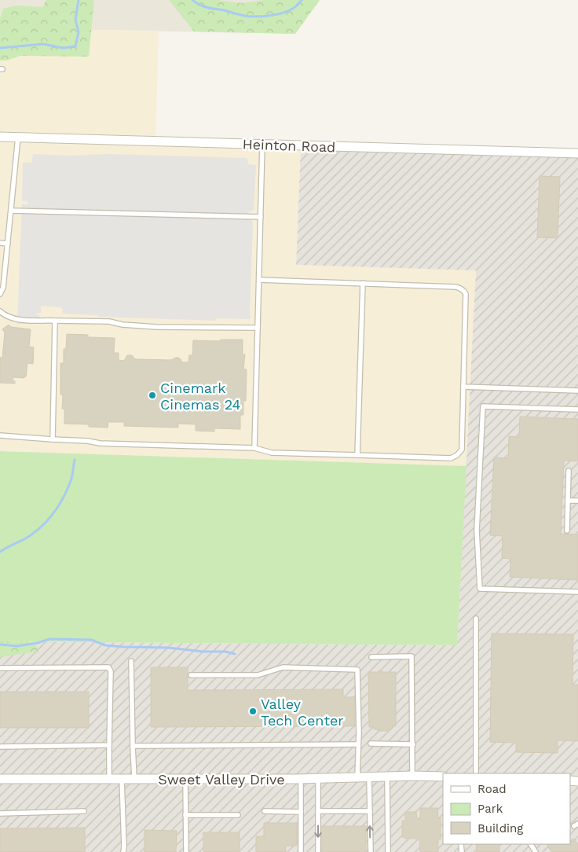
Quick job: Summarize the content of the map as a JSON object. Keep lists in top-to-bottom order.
{
  "streets": {
    "street": ["Heinton Road", "Sweet Valley Drive"]
  },
  "places": ["Cinemark Cinemas 24", "Valley Tech Center"],
  "legend": ["Road", "Park", "Building"]
}
